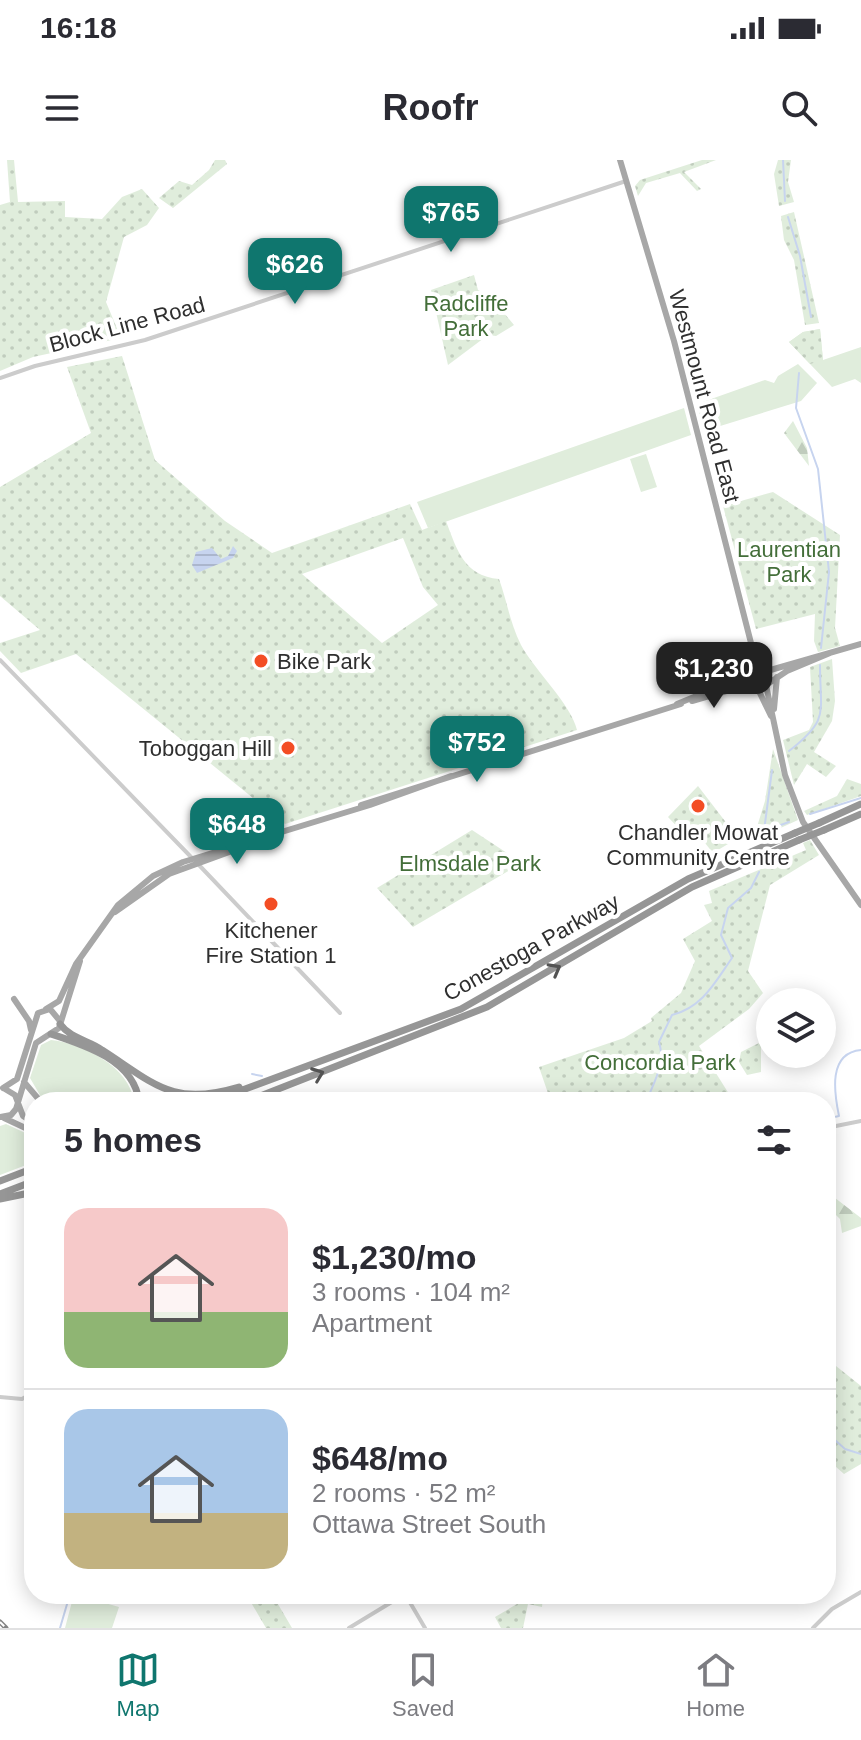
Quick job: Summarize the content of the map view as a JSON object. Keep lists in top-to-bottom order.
{
  "streets": {
    "highway": ["Conestoga Parkway"],
    "main road": ["Westmount Road East"],
    "street": ["Block Line Road"]
  },
  "crossings": [
    ["Block Line Road", "Westmount Road East"]
  ],
  "parks": [
    "Radcliffe Park",
    "Laurentian Park",
    "Elmsdale Park",
    "Concordia Park"
  ],
  "places": [
    "Bike Park",
    "Toboggan Hill",
    "Chandler Mowat Community Centre",
    "Kitchener Fire Station 1"
  ],
  "page": {
    "status": "16:18",
    "header": "Roofr",
    "price": [
      "$765",
      "$626",
      "$1,230",
      "$752",
      "$648"
    ],
    "heading": "5 homes",
    "list": [
      {
        "name": "$1,230/mo",
        "note": "3 rooms · 104 m² · Apartment"
      },
      {
        "name": "$648/mo",
        "note": "2 rooms · 52 m² · Ottawa Street South"
      }
    ],
    "tabs": ["Map", "Saved", "Home"]
  }
}
